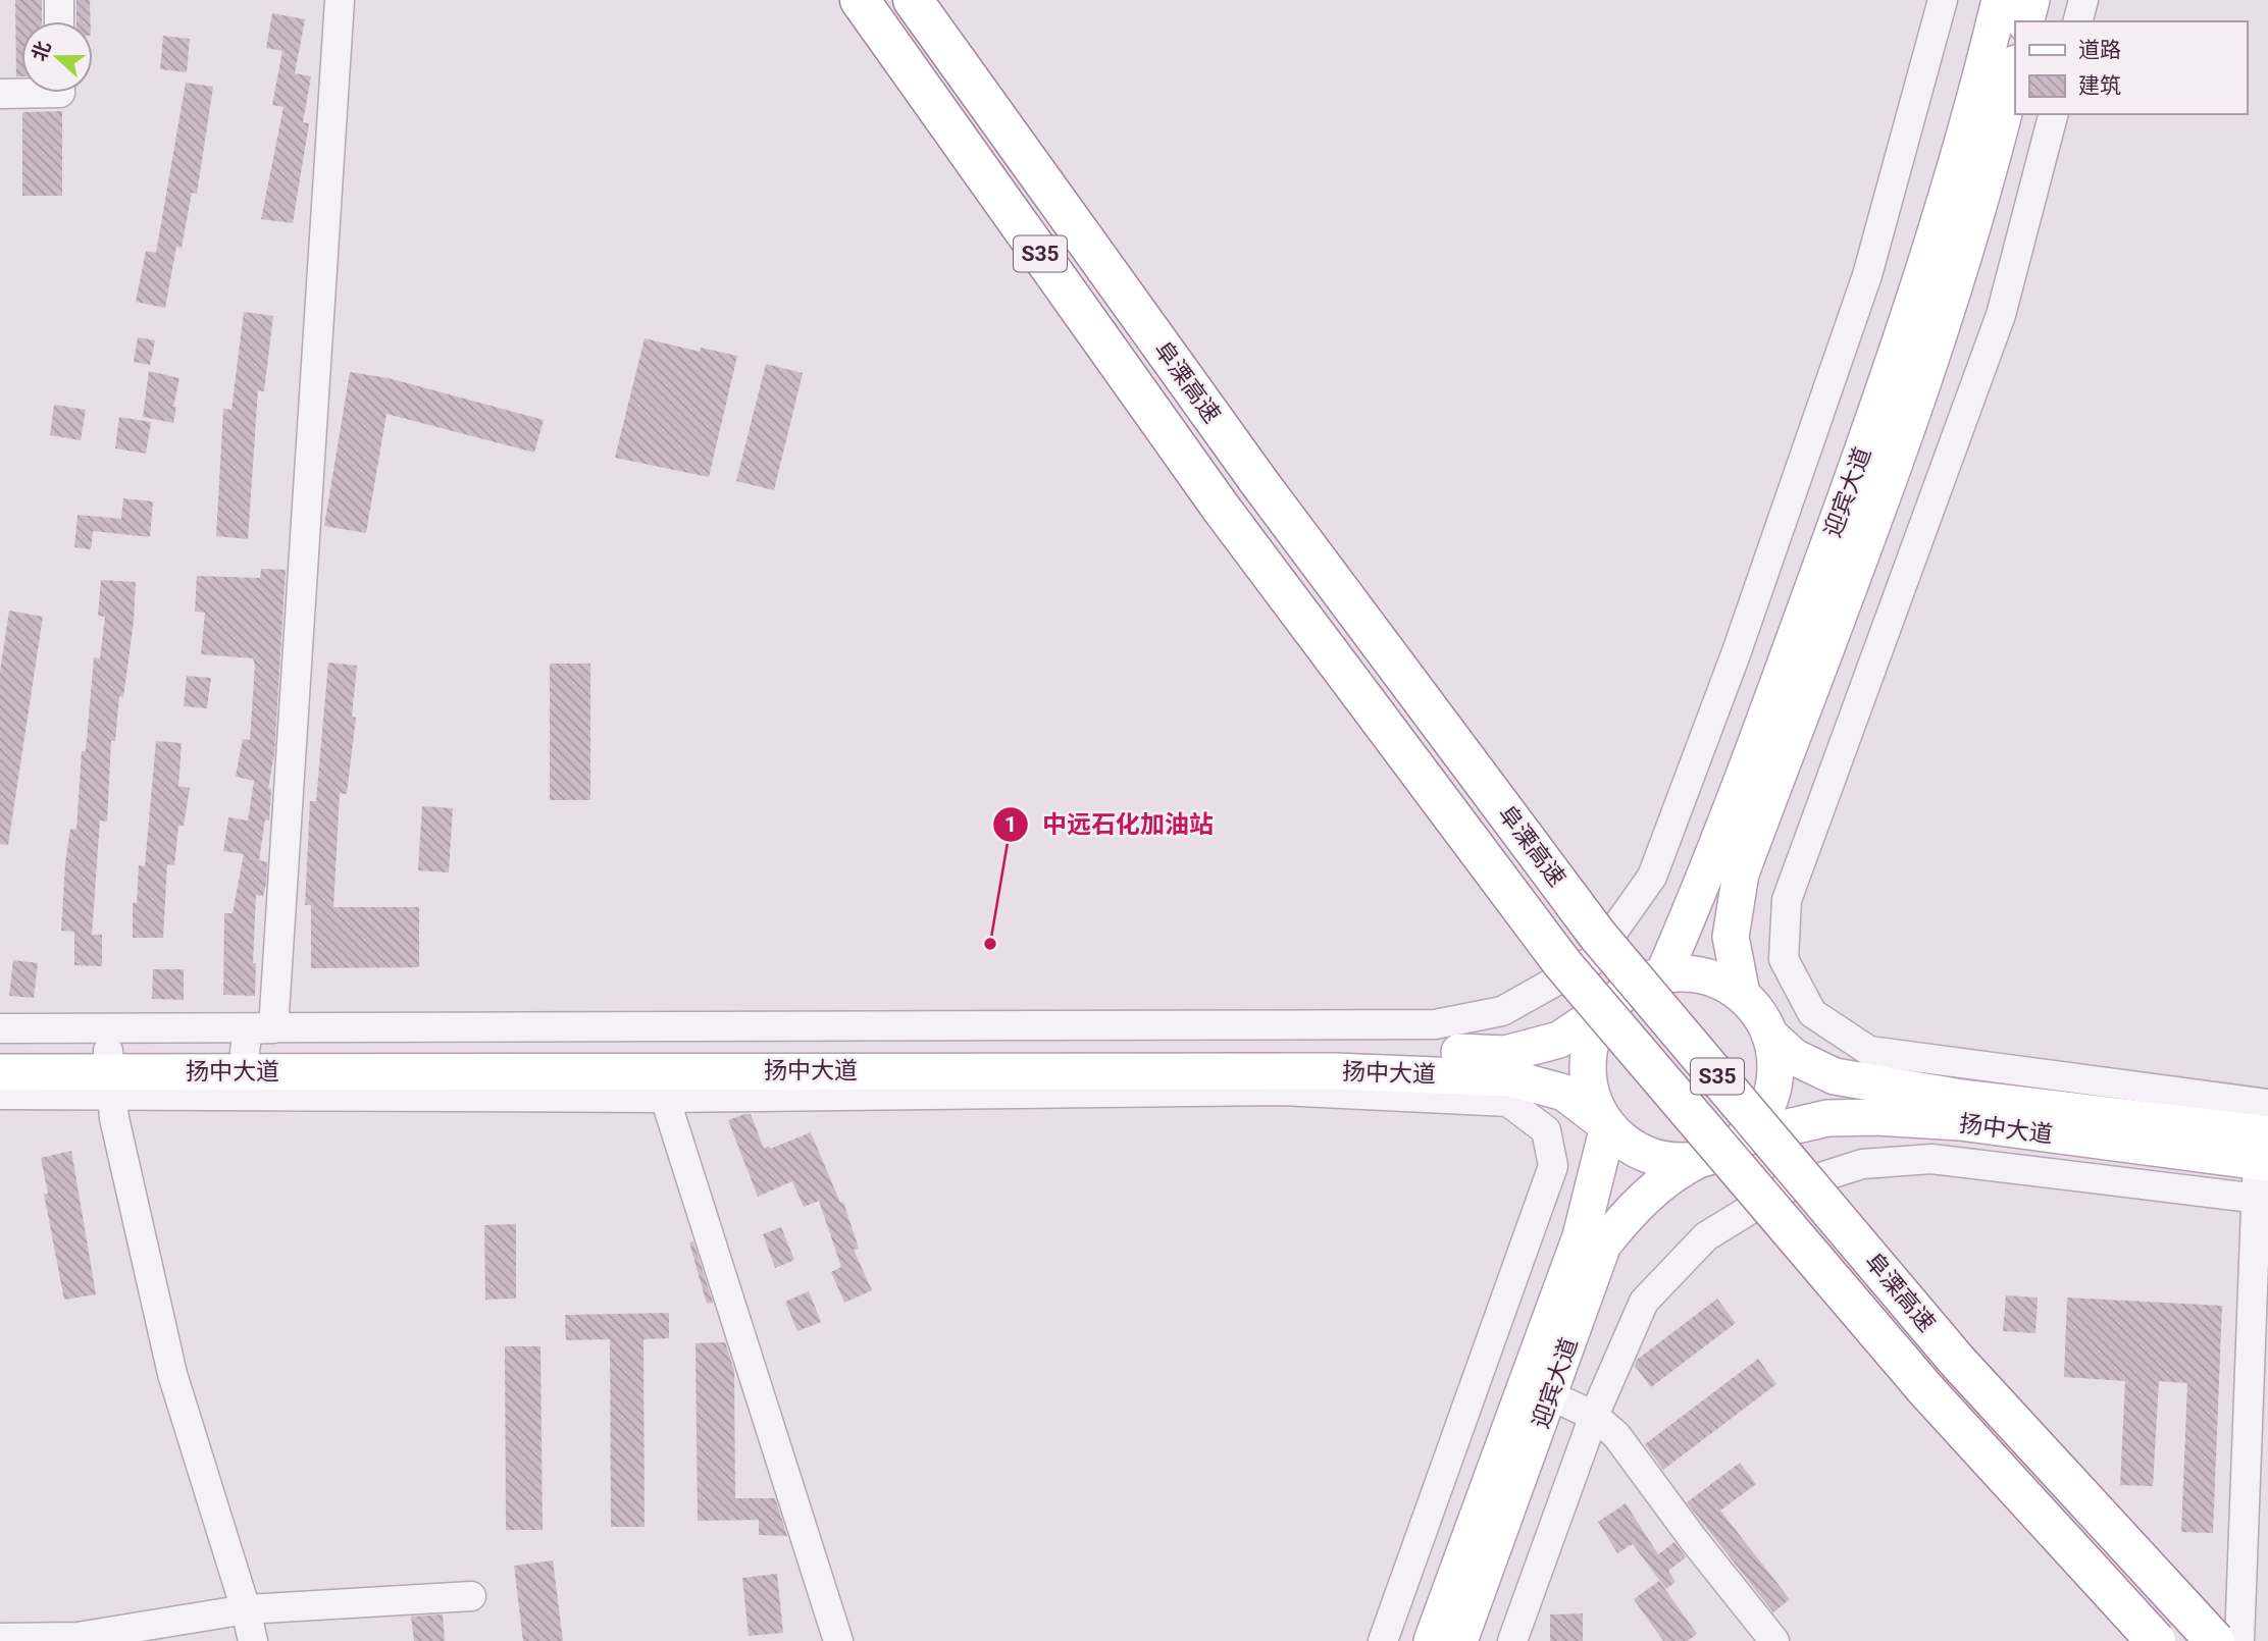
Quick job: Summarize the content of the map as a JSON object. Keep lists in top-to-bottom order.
{
  "streets": {
    "highway": ["S35", "阜溧高速"],
    "main road": ["迎宾大道", "扬中大道"]
  },
  "crossings": [
    ["迎宾大道", "扬中大道"]
  ],
  "places": ["中远石化加油站"],
  "legend": ["道路", "建筑"],
  "north": "left"
}
